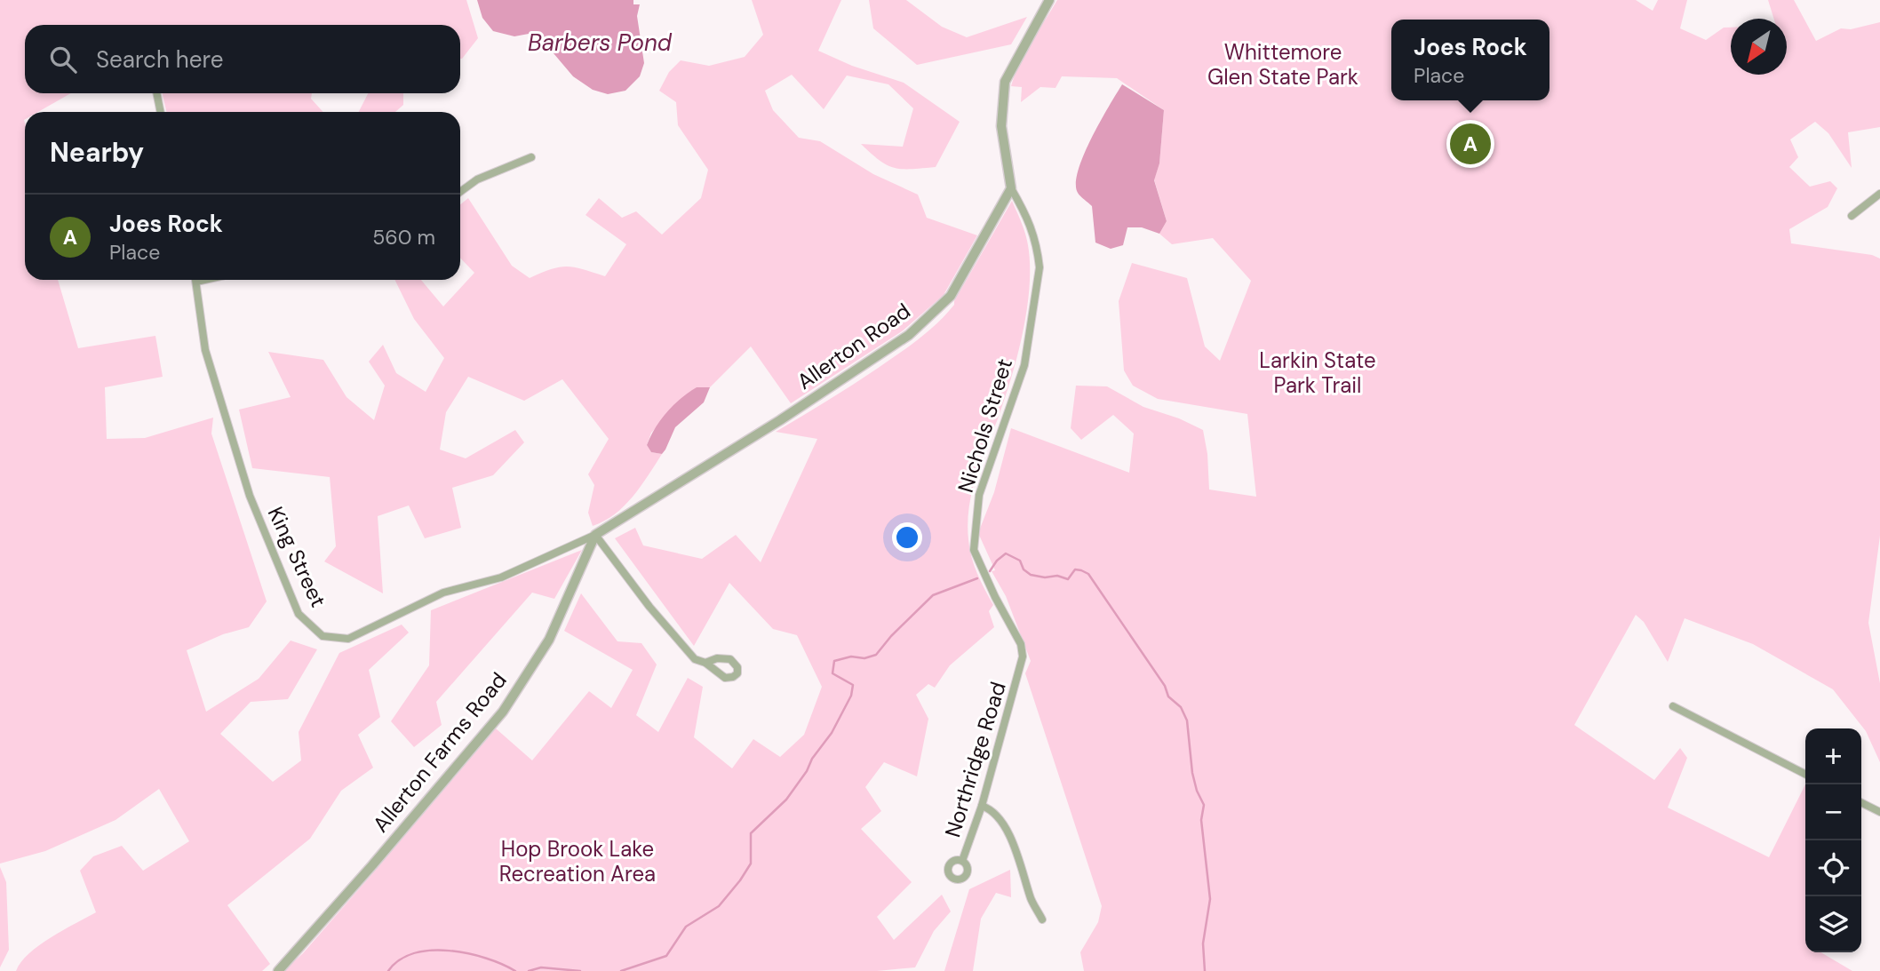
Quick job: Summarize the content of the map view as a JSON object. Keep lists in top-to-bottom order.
{
  "streets": {
    "street": [
      "Allerton Road",
      "Nichols Street",
      "King Street",
      "Allerton Farms Road",
      "Northridge Road"
    ]
  },
  "crossings": [
    ["Allerton Road", "Nichols Street"],
    ["Allerton Road", "King Street"],
    ["Allerton Road", "Allerton Farms Road"],
    ["Nichols Street", "Northridge Road"],
    ["King Street", "Allerton Farms Road"]
  ],
  "water": ["Barbers Pond"],
  "parks": ["Whittemore Glen State Park", "Larkin State Park Trail", "Hop Brook Lake Recreation Area"],
  "north": "bottom left",
  "page": {
    "popup": ["Joes Rock", "Place"],
    "search": "Search here",
    "heading": "Nearby",
    "pins": "A",
    "list": [
      {
        "mark": "A",
        "name": "Joes Rock",
        "note": "Place",
        "value": "560 m"
      }
    ],
    "map_buttons": ["+", "−"]
  }
}
